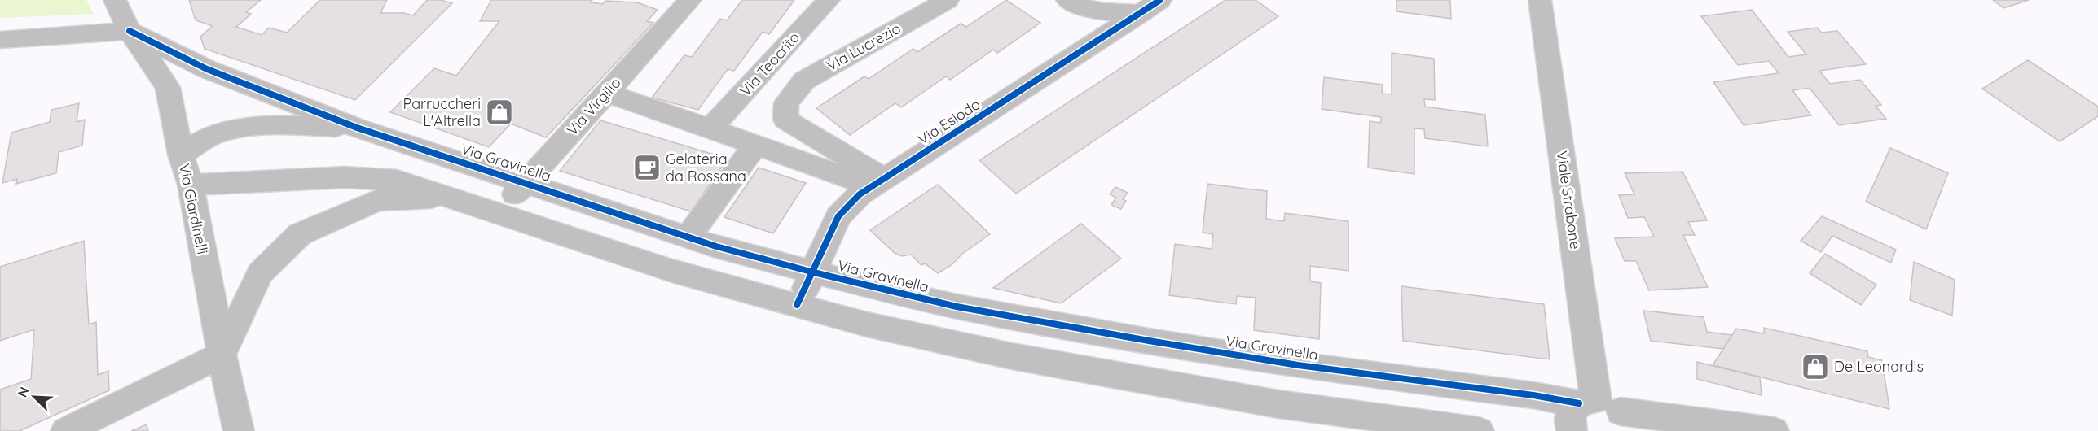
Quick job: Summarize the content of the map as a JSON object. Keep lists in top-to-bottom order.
{
  "streets": {
    "street": [
      "Via Lucrezio",
      "Via Teocrito",
      "Via Virgilio",
      "Via Esiodo",
      "Via Gravinella",
      "Viale Strabone",
      "Via Giardinelli"
    ]
  },
  "crossings": [
    ["Via Virgilio", "Via Gravinella"],
    ["Via Esiodo", "Via Gravinella"],
    ["Via Gravinella", "Viale Strabone"],
    ["Via Gravinella", "Via Giardinelli"]
  ],
  "places": {
    "shop": ["Parruccheri L'Altrella", "De Leonardis"],
    "cafe": ["Gelateria da Rossana"]
  },
  "north": "top left"
}
